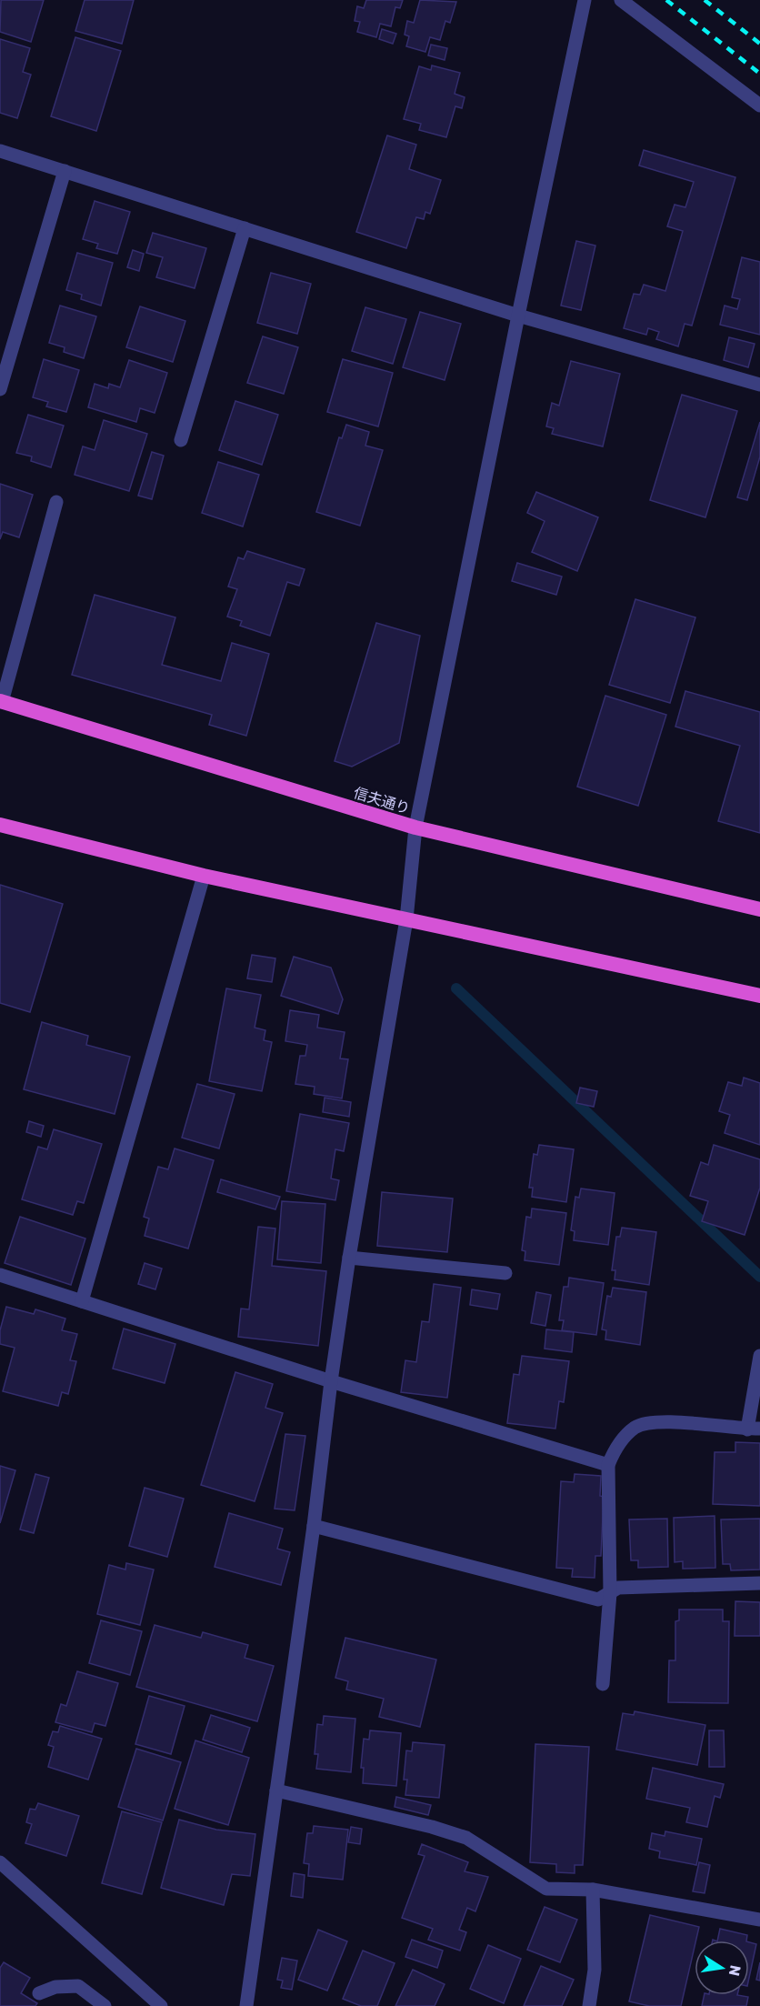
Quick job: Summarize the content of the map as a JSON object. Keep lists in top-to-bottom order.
{
  "streets": {
    "highway": ["信夫通り"]
  },
  "north": "right"
}
